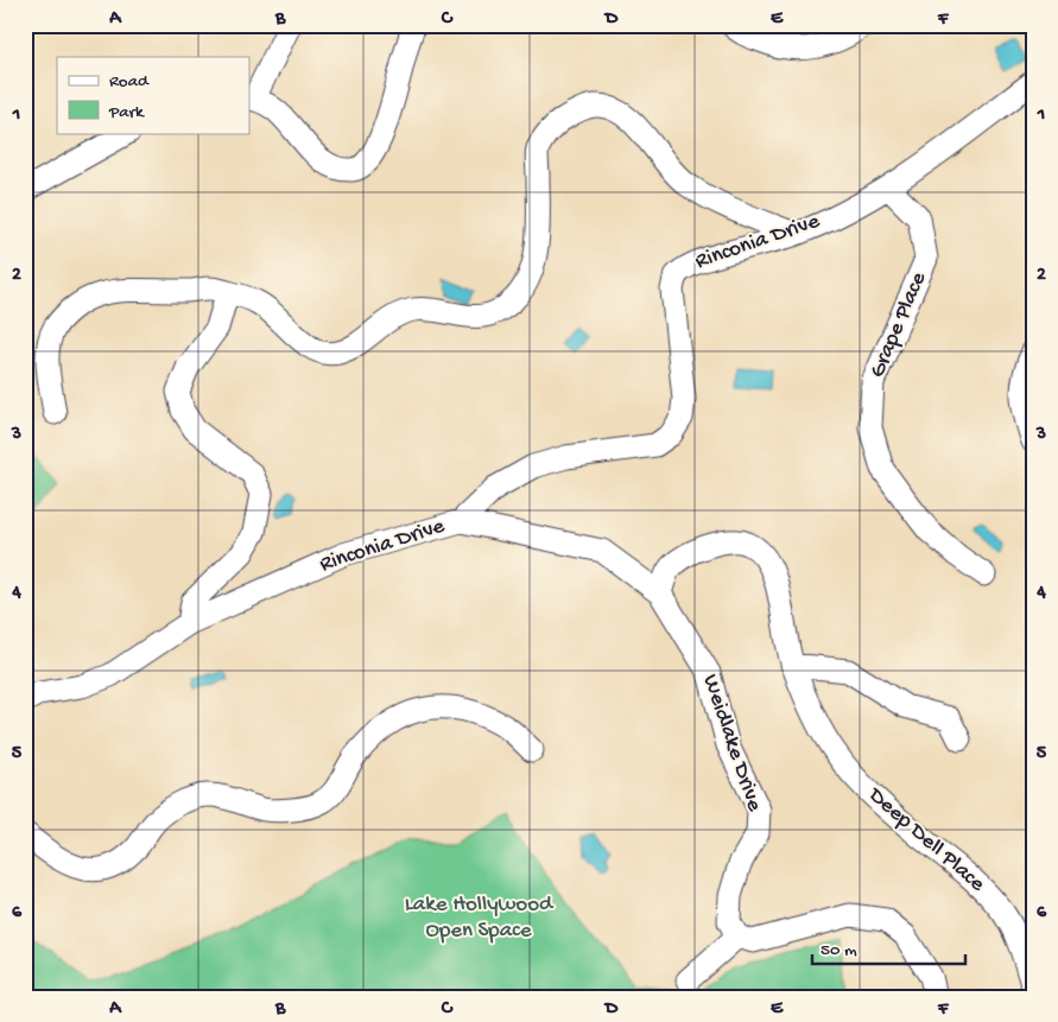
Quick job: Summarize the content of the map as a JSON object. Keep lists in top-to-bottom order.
{
  "streets": {
    "street": [
      "Rinconia Drive",
      "Grape Place",
      "Weidlake Drive",
      "Deep Dell Place"
    ]
  },
  "crossings": [
    ["Rinconia Drive", "Grape Place"],
    ["Rinconia Drive", "Weidlake Drive"],
    ["Weidlake Drive", "Deep Dell Place"]
  ],
  "parks": ["Lake Hollywood Open Space"],
  "legend": ["Road", "Park"],
  "scale_bar": "50 m",
  "grid": {
    "columns": [
      "A",
      "B",
      "C",
      "D",
      "E",
      "F"
    ],
    "rows": [
      "1",
      "2",
      "3",
      "4",
      "5",
      "6"
    ]
  }
}
